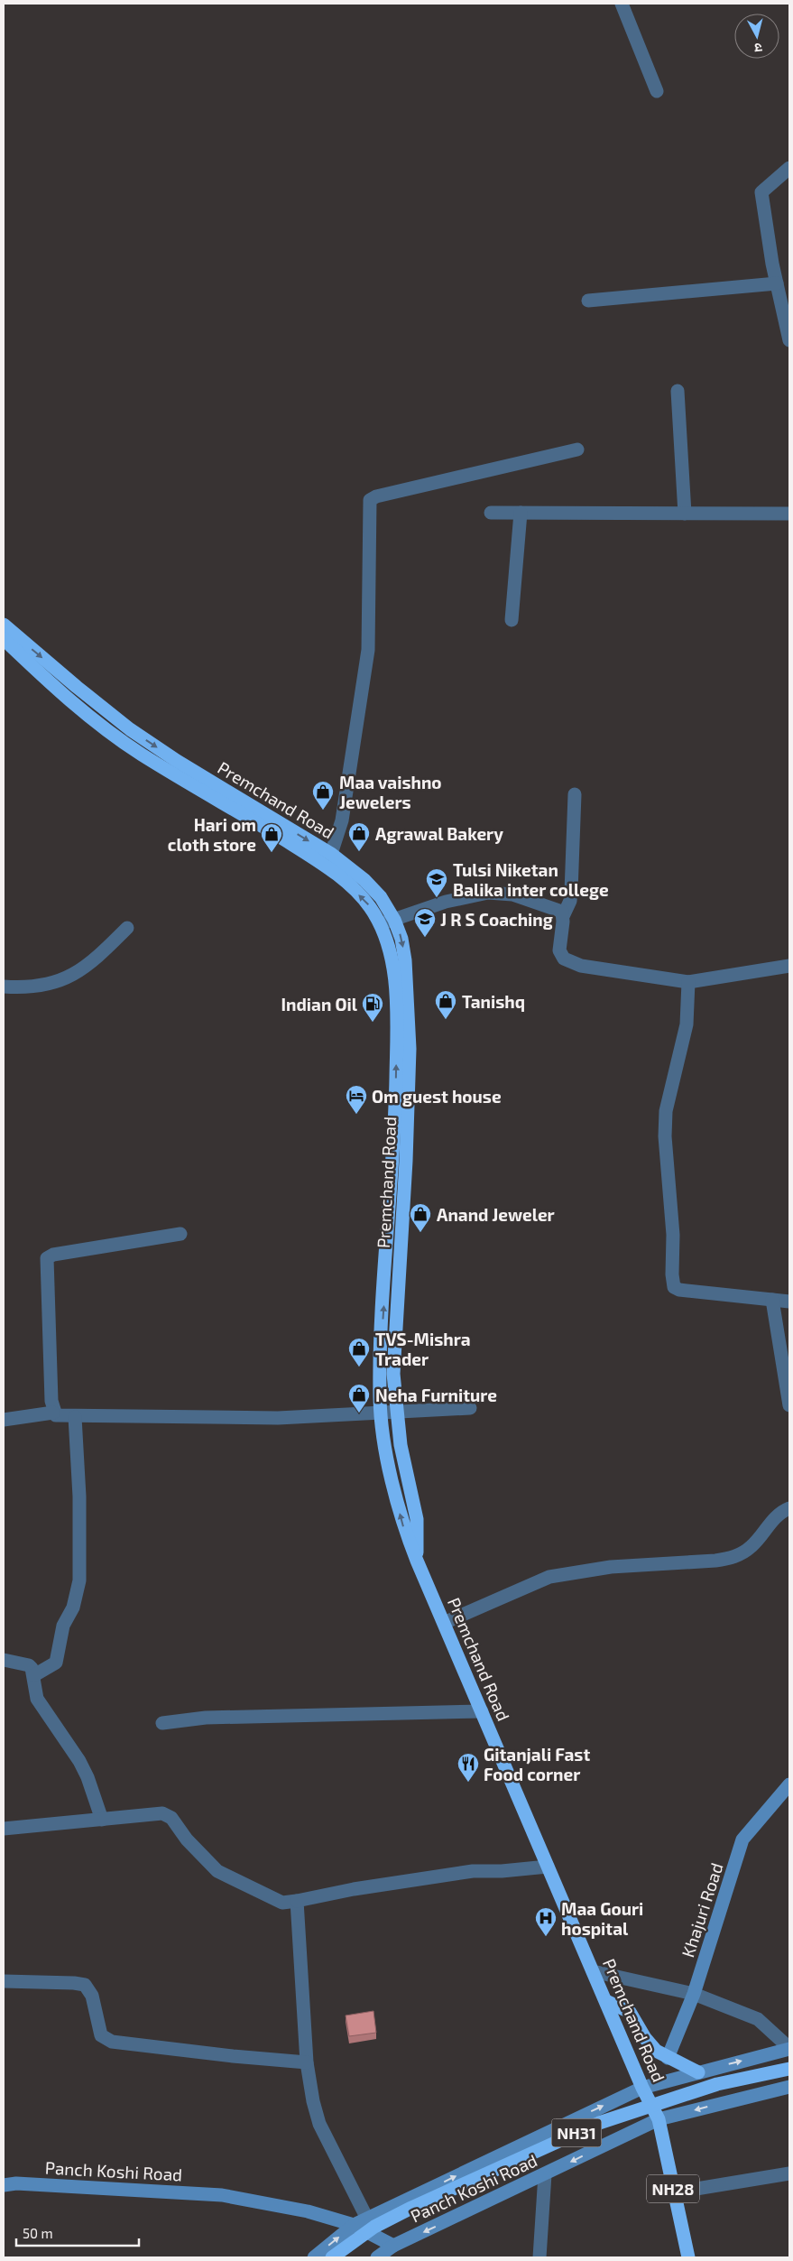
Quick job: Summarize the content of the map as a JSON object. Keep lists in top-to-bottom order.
{
  "streets": {
    "highway": ["Premchand Road", "NH31", "NH28"],
    "street": ["Khajuri Road", "Panch Koshi Road"]
  },
  "crossings": [
    ["Premchand Road", "Panch Koshi Road"],
    ["Premchand Road", "NH28"],
    ["Panch Koshi Road", "NH28"]
  ],
  "places": {
    "shop": [
      "Maa vaishno Jewelers",
      "Agrawal Bakery",
      "Hari om cloth store",
      "Tanishq",
      "Anand Jeweler",
      "TVS-Mishra Trader",
      "Neha Furniture"
    ],
    "school or university": ["Tulsi Niketan Balika inter college", "J R S Coaching"],
    "fuel station": ["Indian Oil"],
    "hotel": ["Om guest house"],
    "restaurant": ["Gitanjali Fast Food corner"],
    "hospital": ["Maa Gouri hospital"]
  },
  "scale_bar": "50 m",
  "north": "bottom"
}
